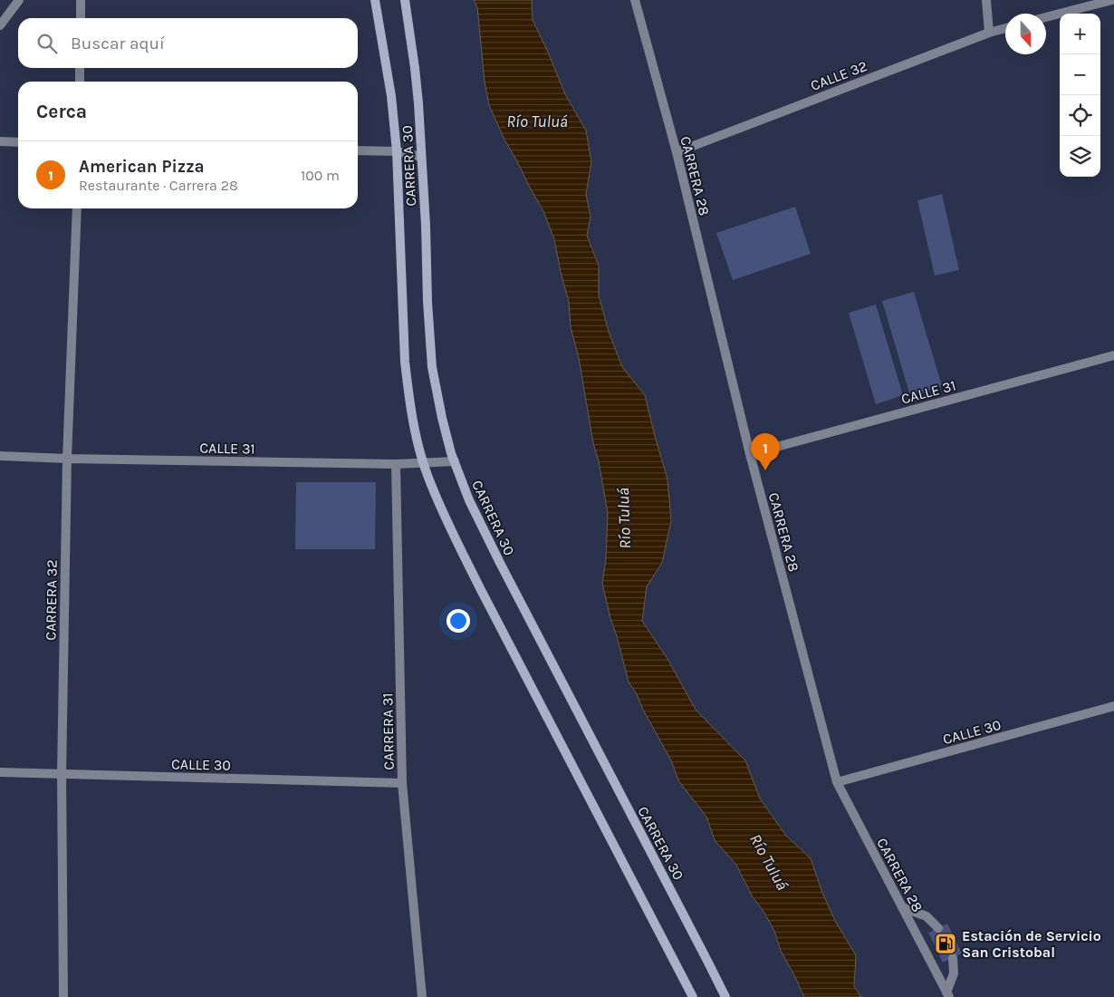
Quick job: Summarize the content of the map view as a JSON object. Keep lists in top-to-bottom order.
{
  "streets": {
    "main road": ["CARRERA 30"],
    "street": [
      "CALLE 32",
      "CARRERA 28",
      "CALLE 31",
      "CARRERA 32",
      "CARRERA 31",
      "CALLE 30"
    ]
  },
  "crossings": [
    ["CALLE 32", "CARRERA 28"],
    ["CARRERA 30", "CALLE 31"],
    ["CARRERA 28", "CALLE 31"],
    ["CARRERA 28", "CALLE 30"],
    ["CALLE 31", "CARRERA 32"],
    ["CALLE 31", "CARRERA 31"],
    ["CARRERA 32", "CALLE 30"],
    ["CARRERA 31", "CALLE 30"]
  ],
  "water": ["Río Tuluá"],
  "places": {
    "fuel station": ["Estación de Servicio San Cristobal"]
  },
  "north": "bottom",
  "page": {
    "map_buttons": ["+", "−"],
    "search": "Buscar aquí",
    "heading": "Cerca",
    "list": [
      {
        "mark": "1",
        "name": "American Pizza",
        "note": "Restaurante · Carrera 28",
        "value": "100 m"
      }
    ],
    "pins": "1"
  }
}
